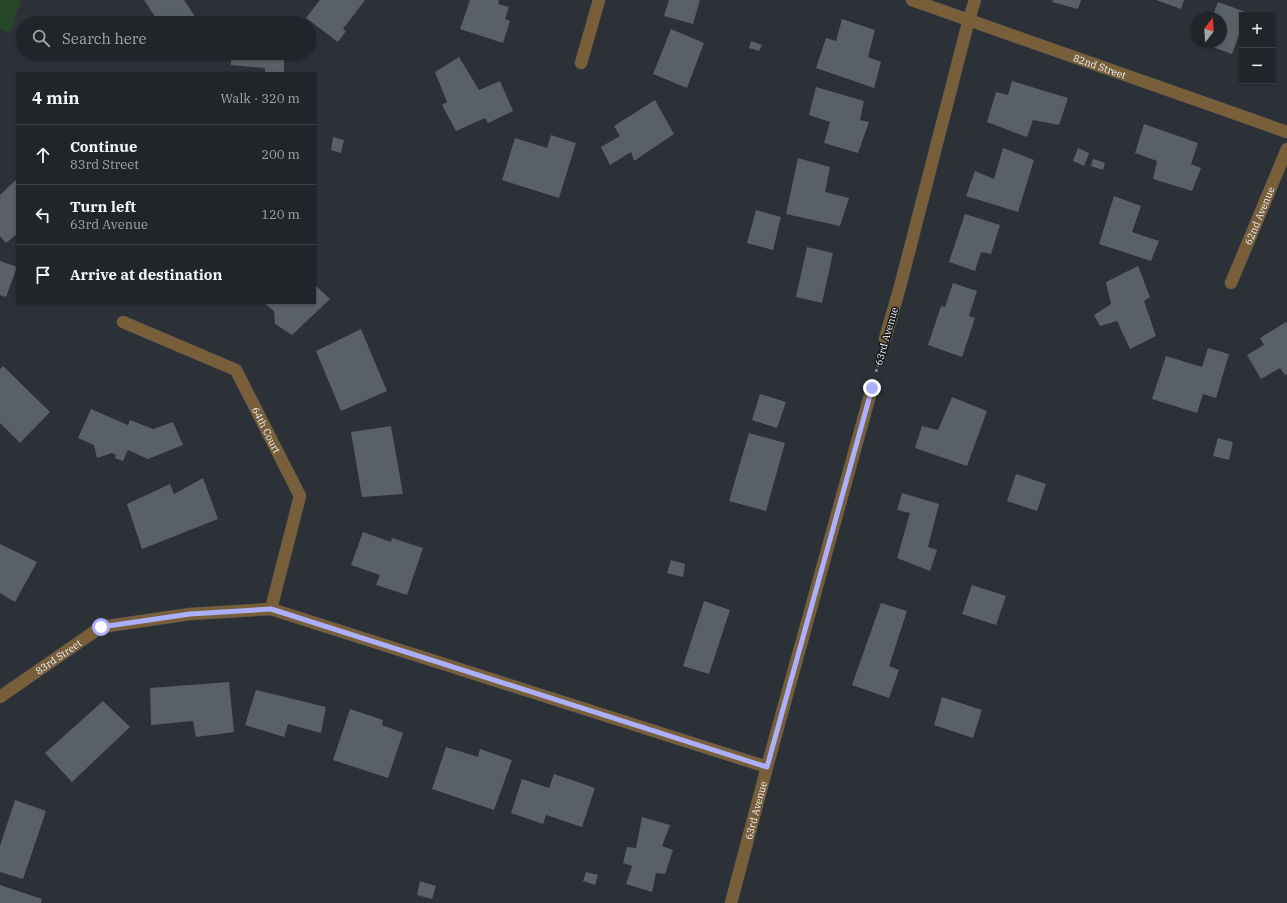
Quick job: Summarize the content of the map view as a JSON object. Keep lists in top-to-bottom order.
{
  "streets": {
    "street": [
      "82nd Street",
      "62nd Avenue",
      "63rd Avenue",
      "64th Court",
      "83rd Street"
    ]
  },
  "crossings": [
    ["82nd Street", "63rd Avenue"],
    ["63rd Avenue", "83rd Street"],
    ["64th Court", "83rd Street"]
  ],
  "north": "top",
  "page": {
    "map_buttons": ["+", "−"],
    "search": "Search here",
    "heading": ["4 min", "Walk · 320 m"],
    "list": [
      ["Continue", "83rd Street", "200 m"],
      ["Turn left", "63rd Avenue", "120 m"],
      "Arrive at destination"
    ]
  }
}
